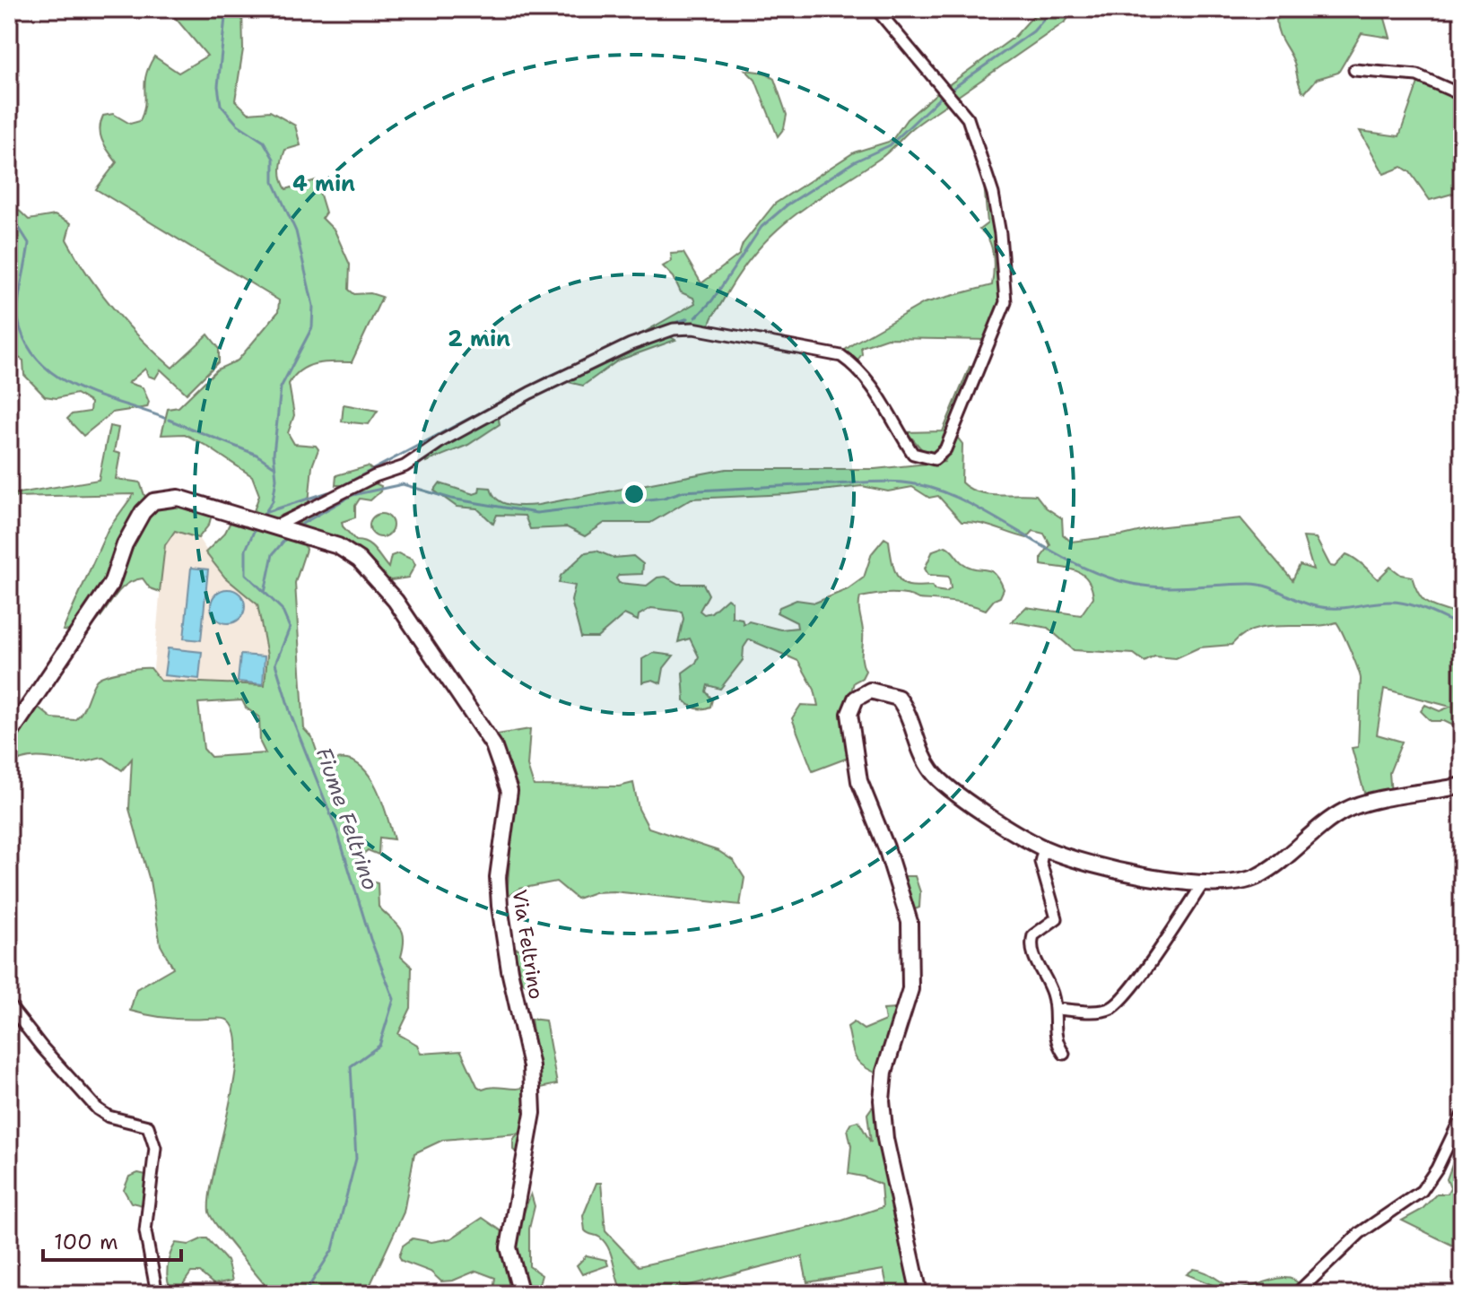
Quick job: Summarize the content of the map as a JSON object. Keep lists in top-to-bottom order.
{
  "streets": {
    "street": ["Via Feltrino"]
  },
  "water": ["Fiume Feltrino"],
  "scale_bar": "100 m",
  "rings": ["4 min", "2 min"]
}
